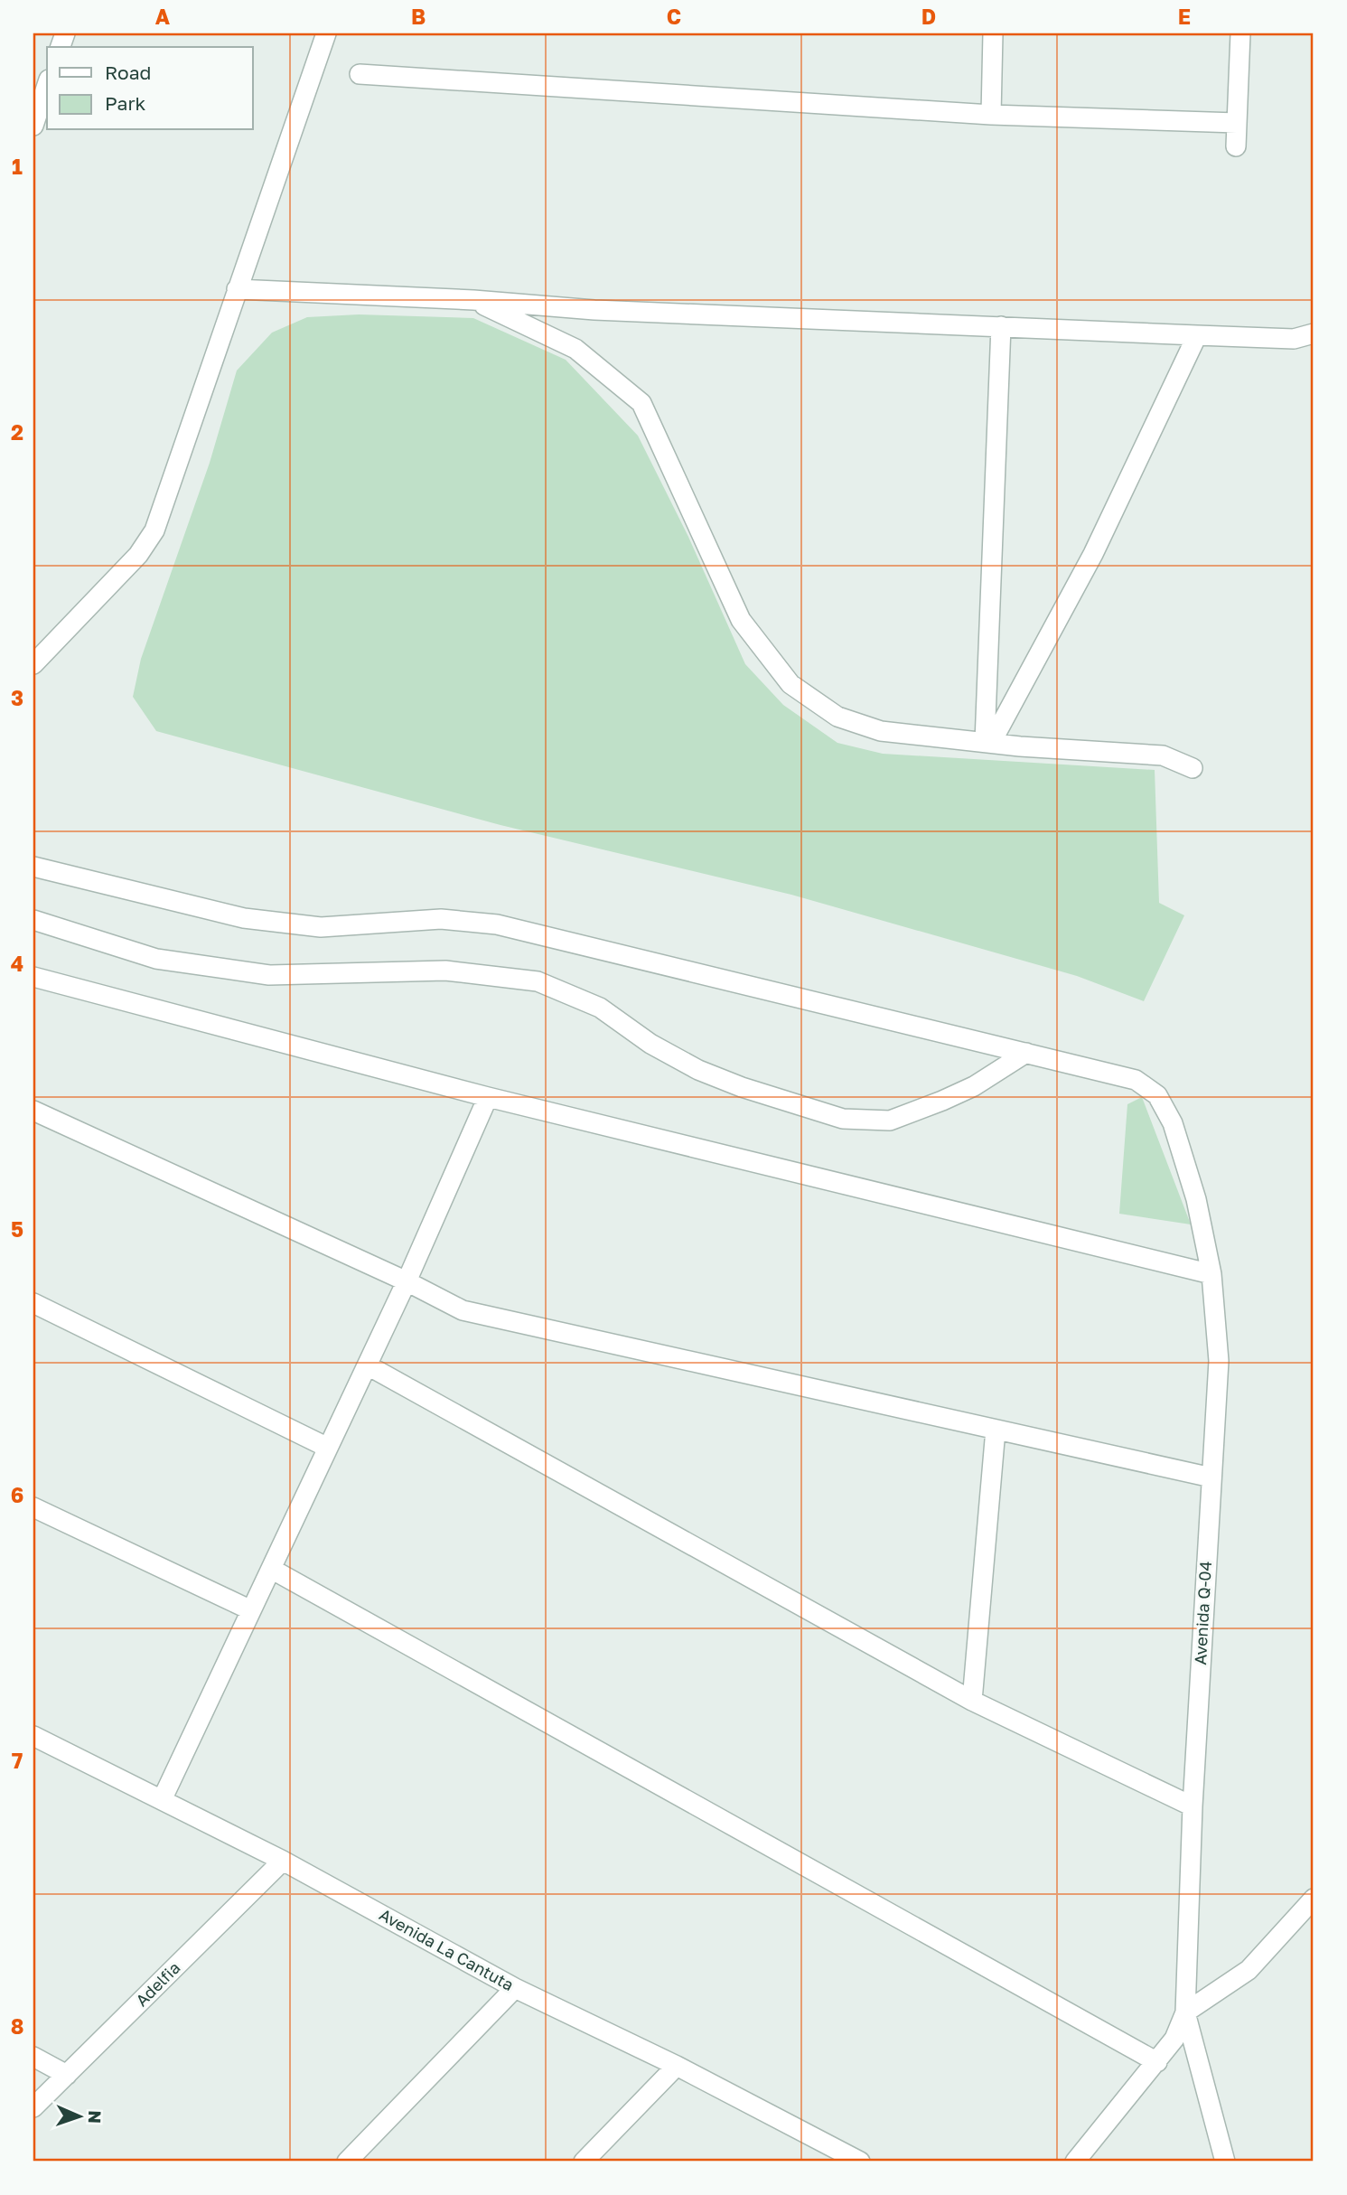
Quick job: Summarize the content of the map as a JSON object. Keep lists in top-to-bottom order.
{
  "streets": {
    "street": ["Avenida Q-04", "Avenida La Cantuta", "Adelfia"]
  },
  "crossings": [
    ["Avenida La Cantuta", "Adelfia"]
  ],
  "legend": ["Road", "Park"],
  "north": "right",
  "grid": {
    "columns": [
      "A",
      "B",
      "C",
      "D",
      "E"
    ],
    "rows": [
      "1",
      "2",
      "3",
      "4",
      "5",
      "6",
      "7",
      "8"
    ]
  }
}
